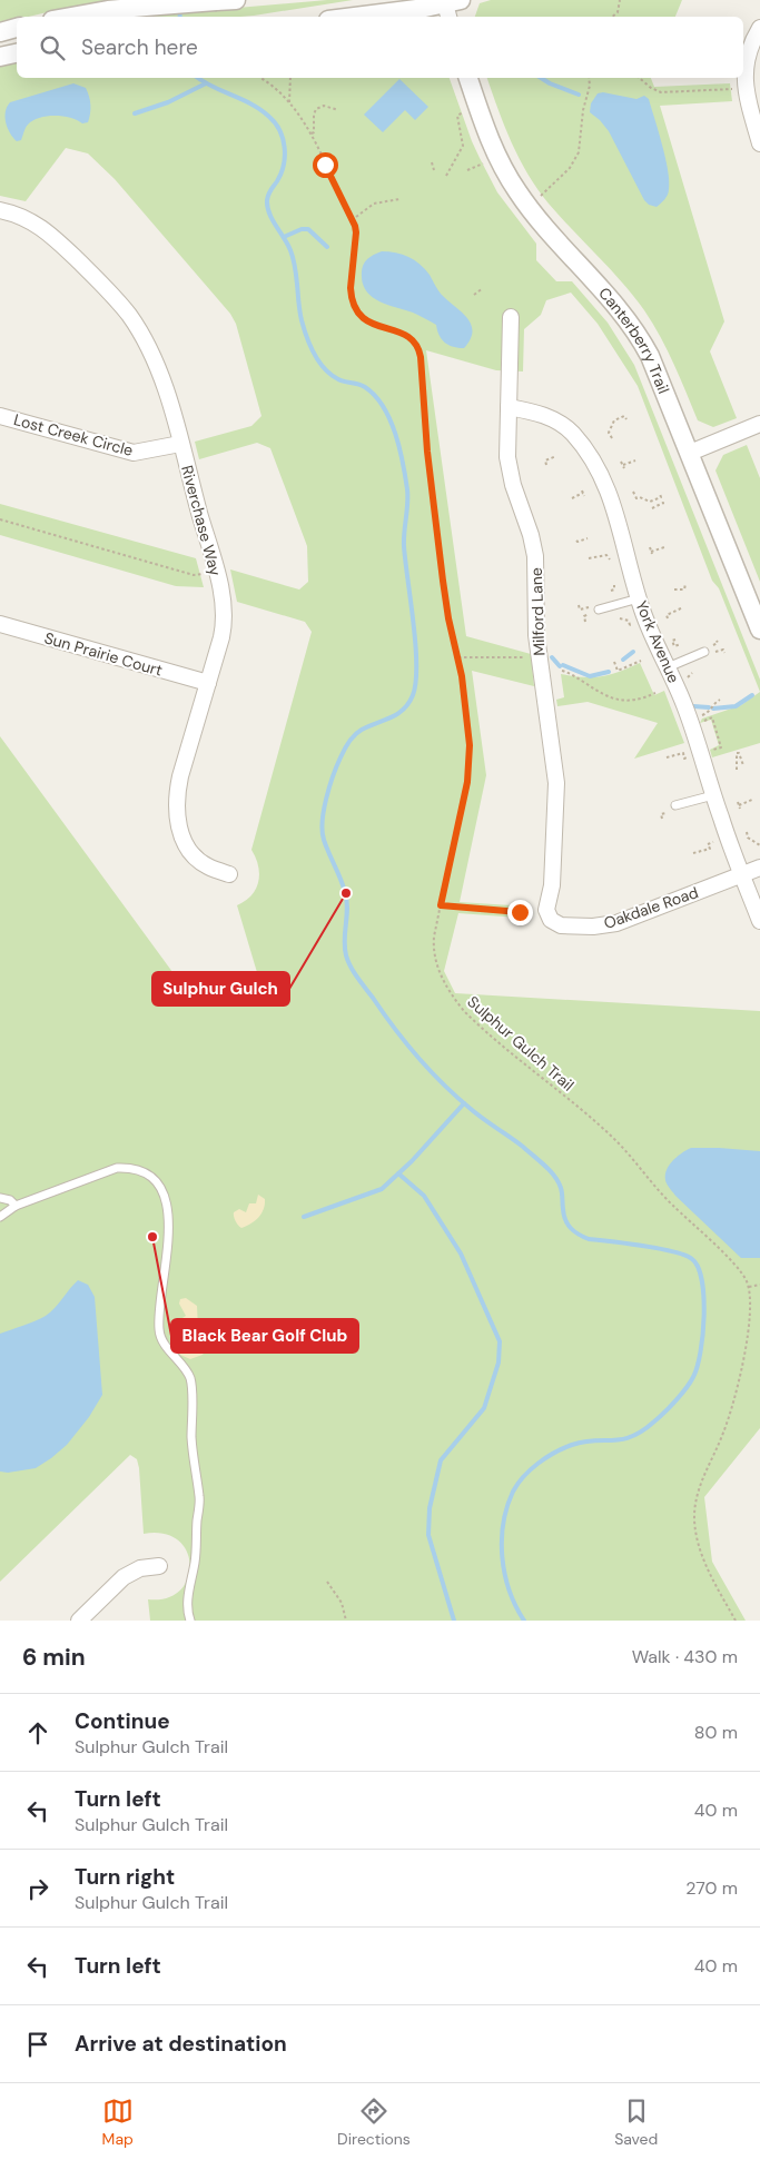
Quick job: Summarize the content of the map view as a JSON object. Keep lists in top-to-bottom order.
{
  "streets": {
    "street": [
      "Canterberry Trail",
      "Lost Creek Circle",
      "Riverchase Way",
      "Milford Lane",
      "York Avenue",
      "Sun Prairie Court",
      "Oakdale Road"
    ],
    "path": ["Sulphur Gulch Trail"]
  },
  "crossings": [
    ["Lost Creek Circle", "Riverchase Way"],
    ["Riverchase Way", "Sun Prairie Court"],
    ["Milford Lane", "York Avenue"],
    ["Milford Lane", "Oakdale Road"],
    ["York Avenue", "Oakdale Road"]
  ],
  "places": ["Sulphur Gulch", "Black Bear Golf Club"],
  "page": {
    "search": "Search here",
    "heading": ["6 min", "Walk · 430 m"],
    "list": [
      ["Continue", "Sulphur Gulch Trail", "80 m"],
      ["Turn left", "Sulphur Gulch Trail", "40 m"],
      ["Turn right", "Sulphur Gulch Trail", "270 m"],
      ["Turn left", "40 m"],
      "Arrive at destination"
    ],
    "nav": ["Map", "Directions", "Saved"]
  }
}
